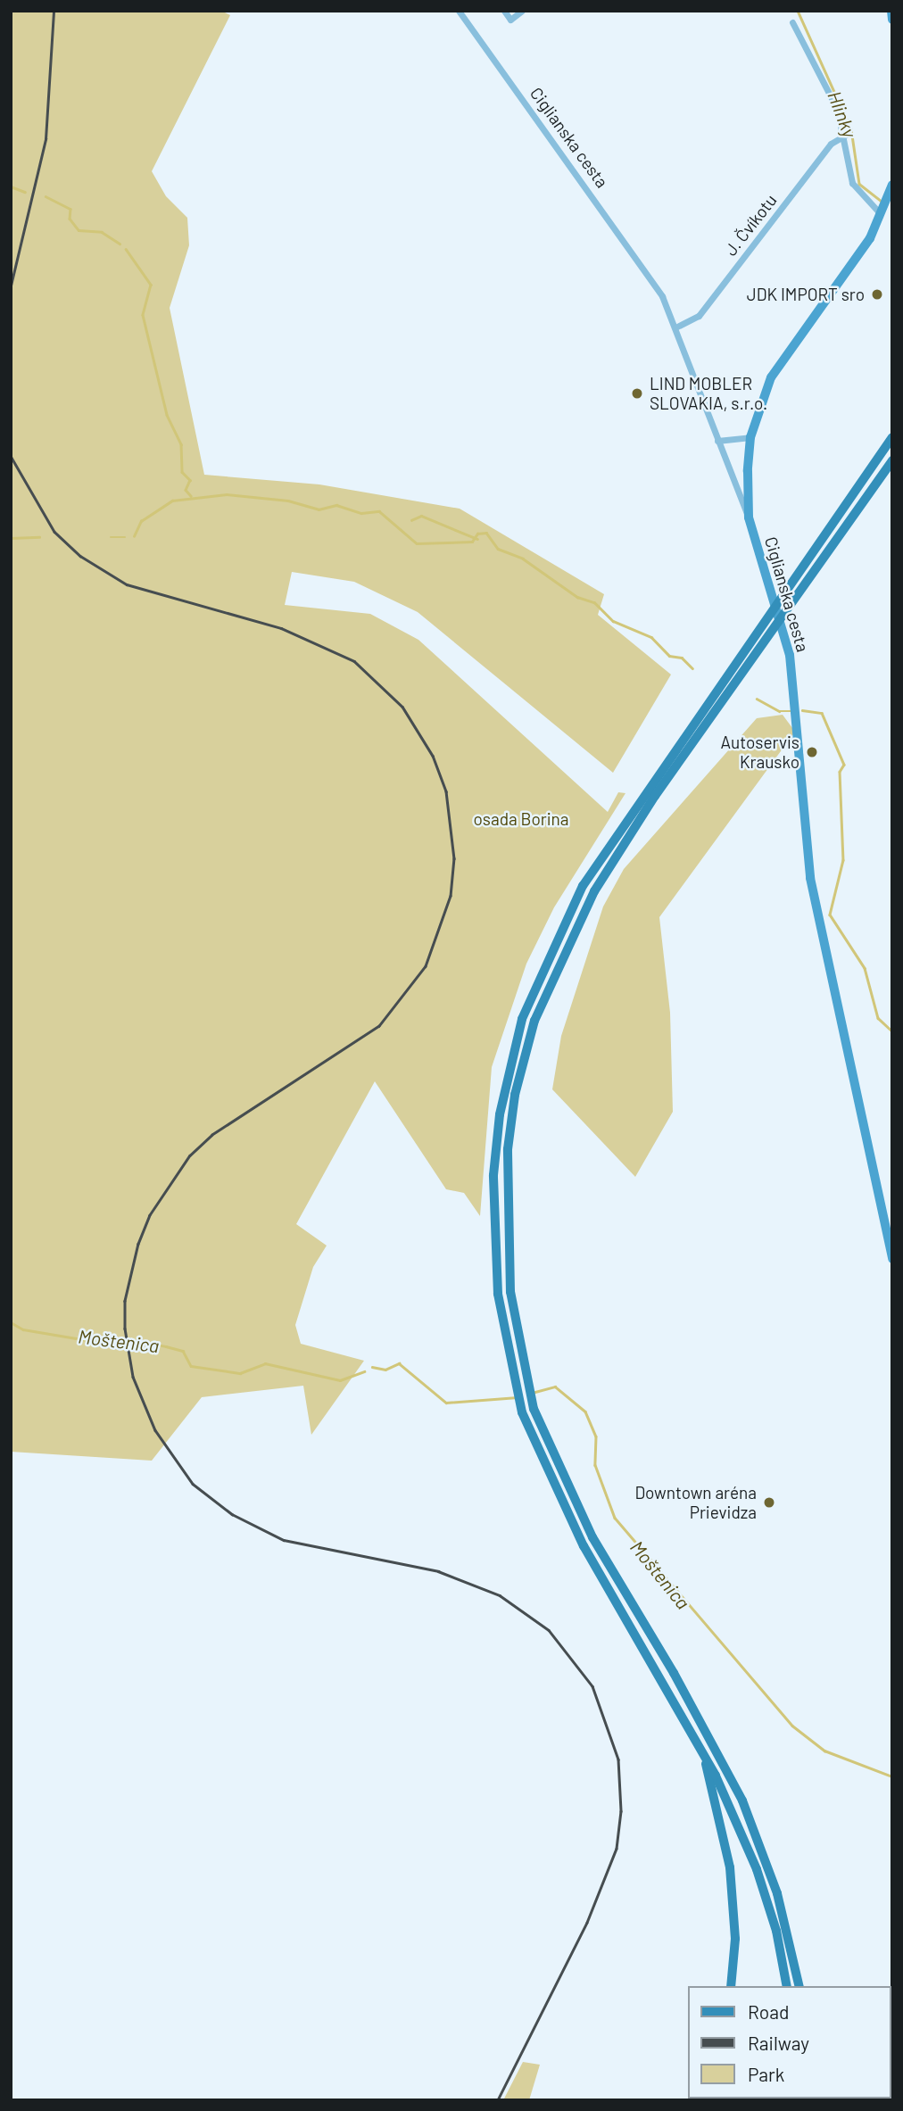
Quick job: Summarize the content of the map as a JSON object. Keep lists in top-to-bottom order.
{
  "streets": {
    "street": ["Ciglianska cesta", "J. Čvíkotu"]
  },
  "crossings": [
    ["Ciglianska cesta", "J. Čvíkotu"]
  ],
  "water": ["Hlinky", "Moštenica"],
  "parks": ["osada Borina"],
  "places": [
    "JDK IMPORT sro",
    "LIND MOBLER SLOVAKIA, s.r.o.",
    "Autoservis Krausko",
    "Downtown aréna Prievidza"
  ],
  "legend": ["Road", "Railway", "Park"]
}
